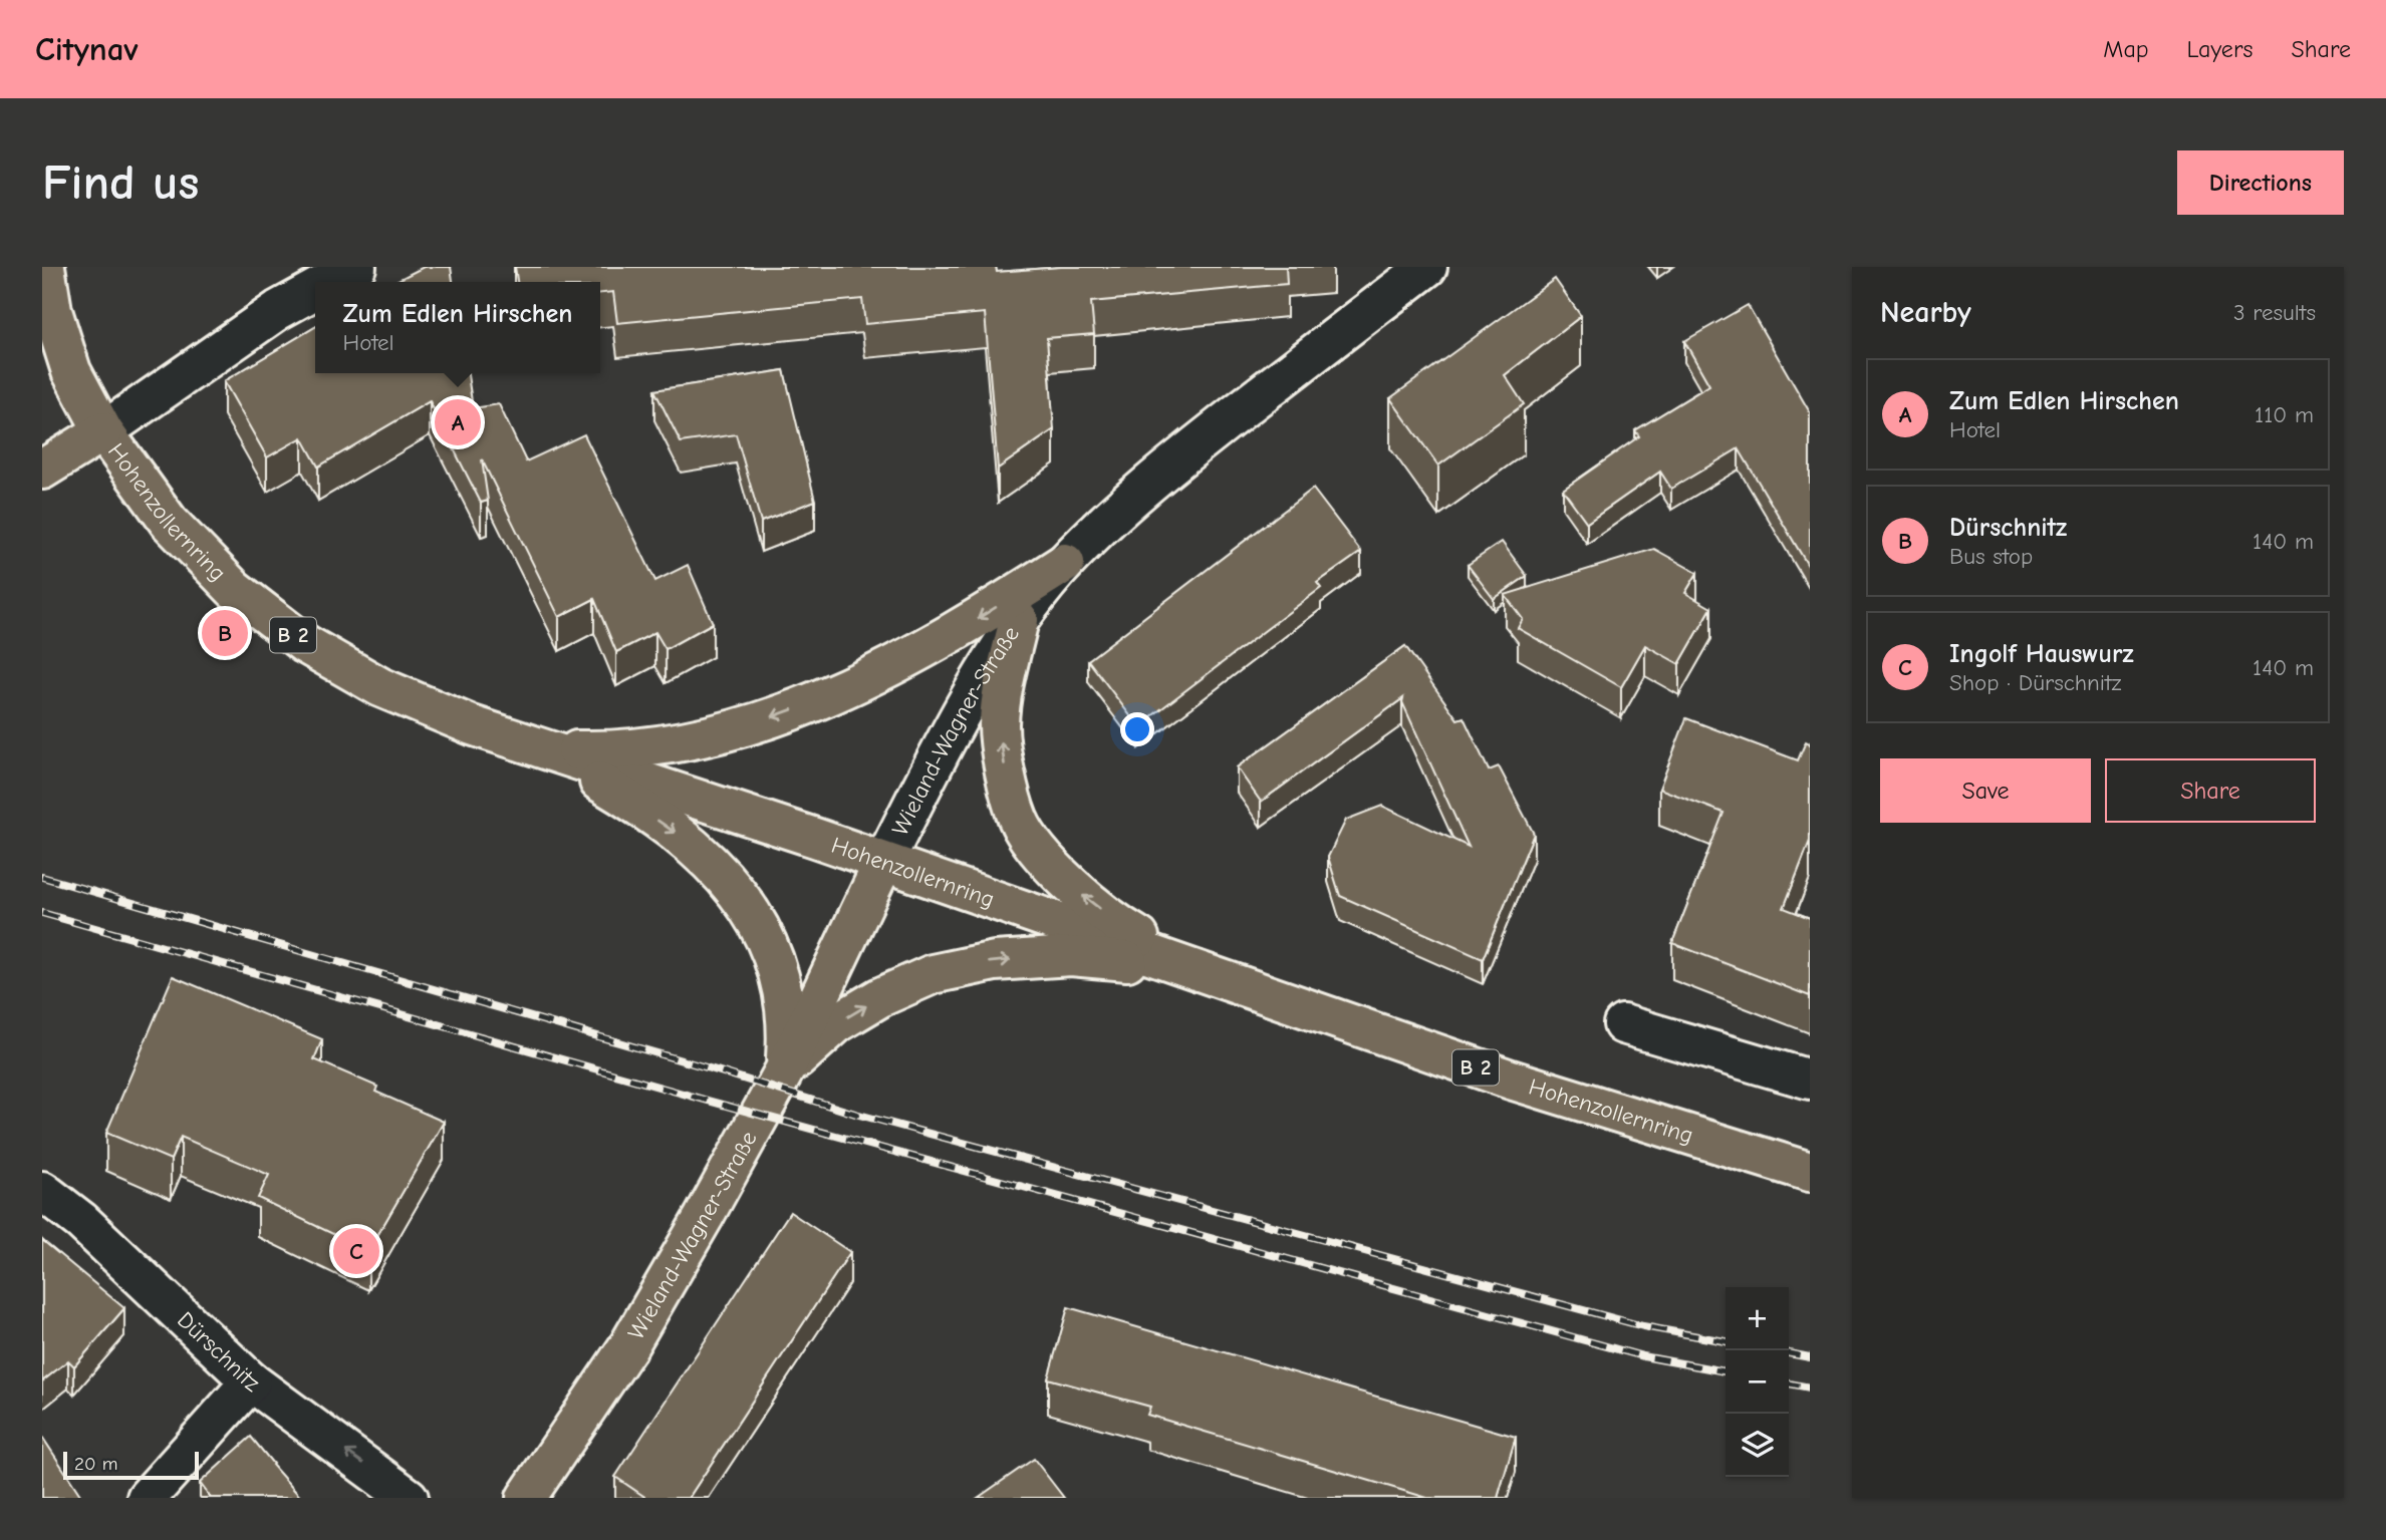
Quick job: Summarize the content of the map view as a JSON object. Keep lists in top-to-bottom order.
{
  "streets": {
    "main road": ["Hohenzollernring", "B 2", "Wieland-Wagner-Straße"],
    "street": ["Dürschnitz"]
  },
  "crossings": [
    ["Hohenzollernring", "Wieland-Wagner-Straße"]
  ],
  "one_way": ["Dürschnitz"],
  "scale_bar": "20 m",
  "page": {
    "header": "Citynav",
    "nav": ["Map", "Layers", "Share"],
    "buttons": [
      "Directions",
      ["Save", "Share"]
    ],
    "title": "Find us",
    "heading": ["Nearby", "3 results"],
    "popup": ["Zum Edlen Hirschen", "Hotel"],
    "list": [
      {
        "mark": "A",
        "name": "Zum Edlen Hirschen",
        "note": "Hotel",
        "value": "110 m"
      },
      {
        "mark": "B",
        "name": "Dürschnitz",
        "note": "Bus stop",
        "value": "140 m"
      },
      {
        "mark": "C",
        "name": "Ingolf Hauswurz",
        "note": "Shop · Dürschnitz",
        "value": "140 m"
      }
    ],
    "pins": ["A", "B", "C"],
    "map_buttons": ["+", "−"],
    "scale": "20 m"
  }
}
